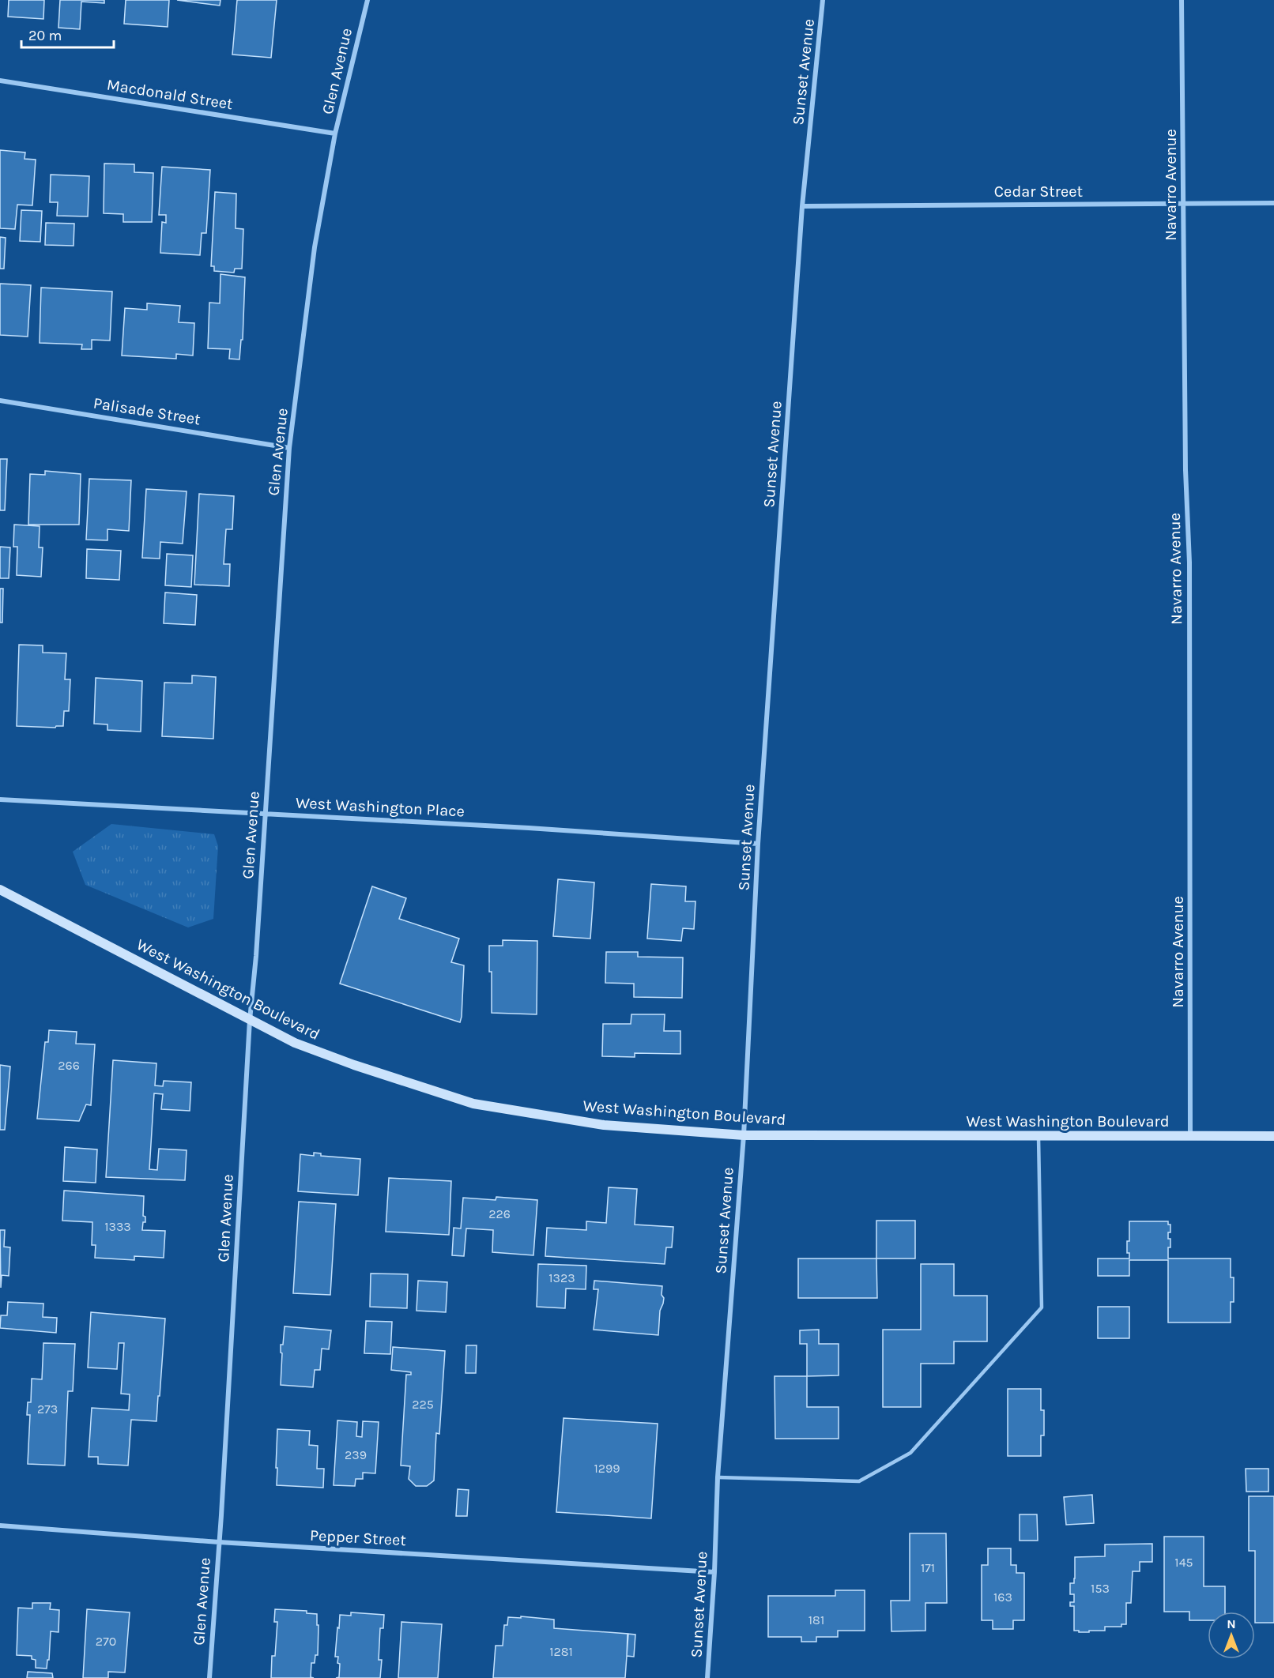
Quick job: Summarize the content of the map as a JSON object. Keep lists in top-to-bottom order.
{
  "streets": {
    "main road": ["West Washington Boulevard"],
    "street": [
      "Glen Avenue",
      "Sunset Avenue",
      "Macdonald Street",
      "Navarro Avenue",
      "Cedar Street",
      "Palisade Street",
      "West Washington Place",
      "Pepper Street"
    ]
  },
  "crossings": [
    ["Glen Avenue", "Macdonald Street"],
    ["Glen Avenue", "Palisade Street"],
    ["Glen Avenue", "West Washington Place"],
    ["Glen Avenue", "West Washington Boulevard"],
    ["Glen Avenue", "Pepper Street"],
    ["Sunset Avenue", "Cedar Street"],
    ["Sunset Avenue", "West Washington Place"],
    ["Sunset Avenue", "West Washington Boulevard"],
    ["Sunset Avenue", "Pepper Street"],
    ["Navarro Avenue", "Cedar Street"],
    ["Navarro Avenue", "West Washington Boulevard"]
  ],
  "house_numbers": [
    "266",
    "226",
    "1333",
    "1323",
    "225",
    "273",
    "239",
    "1299",
    "145",
    "171",
    "153",
    "163",
    "181",
    "270",
    "1281"
  ],
  "scale_bar": "20 m",
  "north": "top"
}
